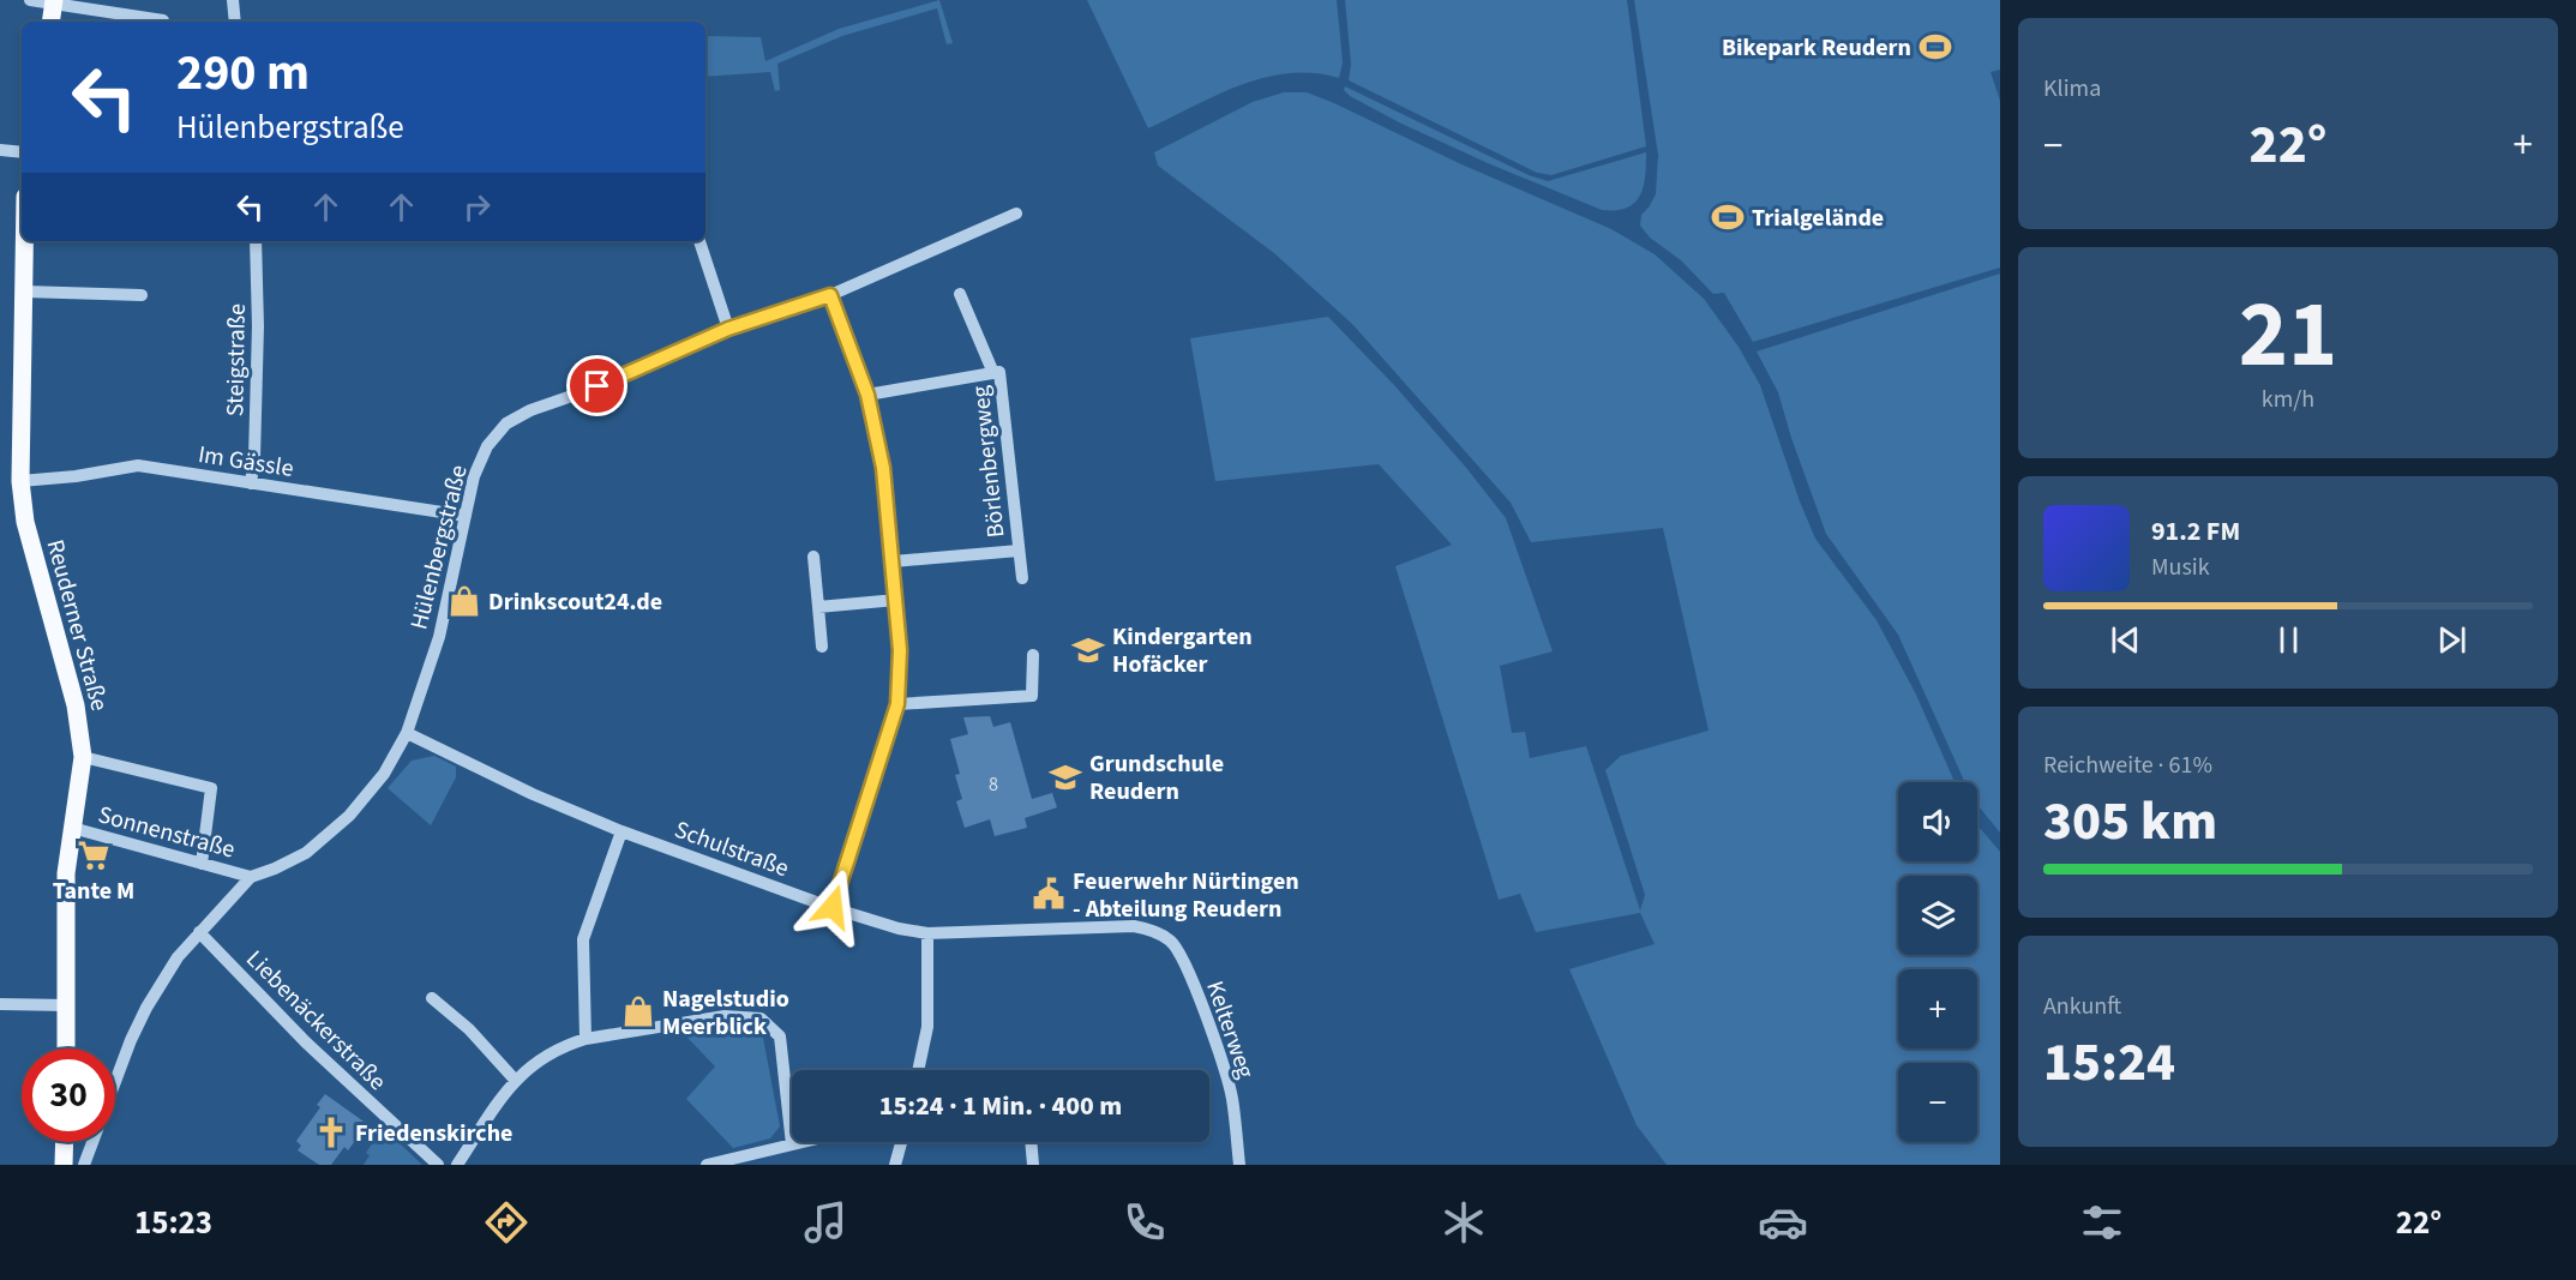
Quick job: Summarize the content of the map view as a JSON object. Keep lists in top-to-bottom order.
{
  "streets": {
    "main road": ["Reuderner Straße"],
    "street": [
      "Steigstraße",
      "Im Gässle",
      "Börlenbergweg",
      "Hülenbergstraße",
      "Sonnenstraße",
      "Schulstraße",
      "Liebenäckerstraße",
      "Kelterweg"
    ]
  },
  "crossings": [
    ["Steigstraße", "Im Gässle"],
    ["Im Gässle", "Hülenbergstraße"],
    ["Im Gässle", "Reuderner Straße"],
    ["Hülenbergstraße", "Sonnenstraße"],
    ["Hülenbergstraße", "Schulstraße"],
    ["Hülenbergstraße", "Liebenäckerstraße"],
    ["Reuderner Straße", "Sonnenstraße"],
    ["Schulstraße", "Kelterweg"]
  ],
  "places": {
    "sports": ["Bikepark Reudern", "Trialgelände"],
    "shop": ["Drinkscout24.de", "Nagelstudio Meerblick"],
    "school or university": ["Kindergarten Hofäcker", "Grundschule Reudern"],
    "supermarket": ["Tante M"],
    "public building": ["Feuerwehr Nürtingen - Abteilung Reudern"],
    "church": ["Friedenskirche"]
  },
  "house_numbers": ["8"],
  "page": {
    "tile": [
      "Klima",
      ["21", "km/h"],
      ["Reichweite · 61%", "305 km"],
      ["Ankunft", "15:24"]
    ],
    "turn": ["290 m", "Hülenbergstraße"],
    "heat": ["−", "22°", "+"],
    "song": ["91.2 FM", "Musik"],
    "map_buttons": ["+", "−"],
    "limit": "30",
    "trip": "15:24 · 1 Min. · 400 m",
    "tabs": ["15:23", "22°"]
  }
}
